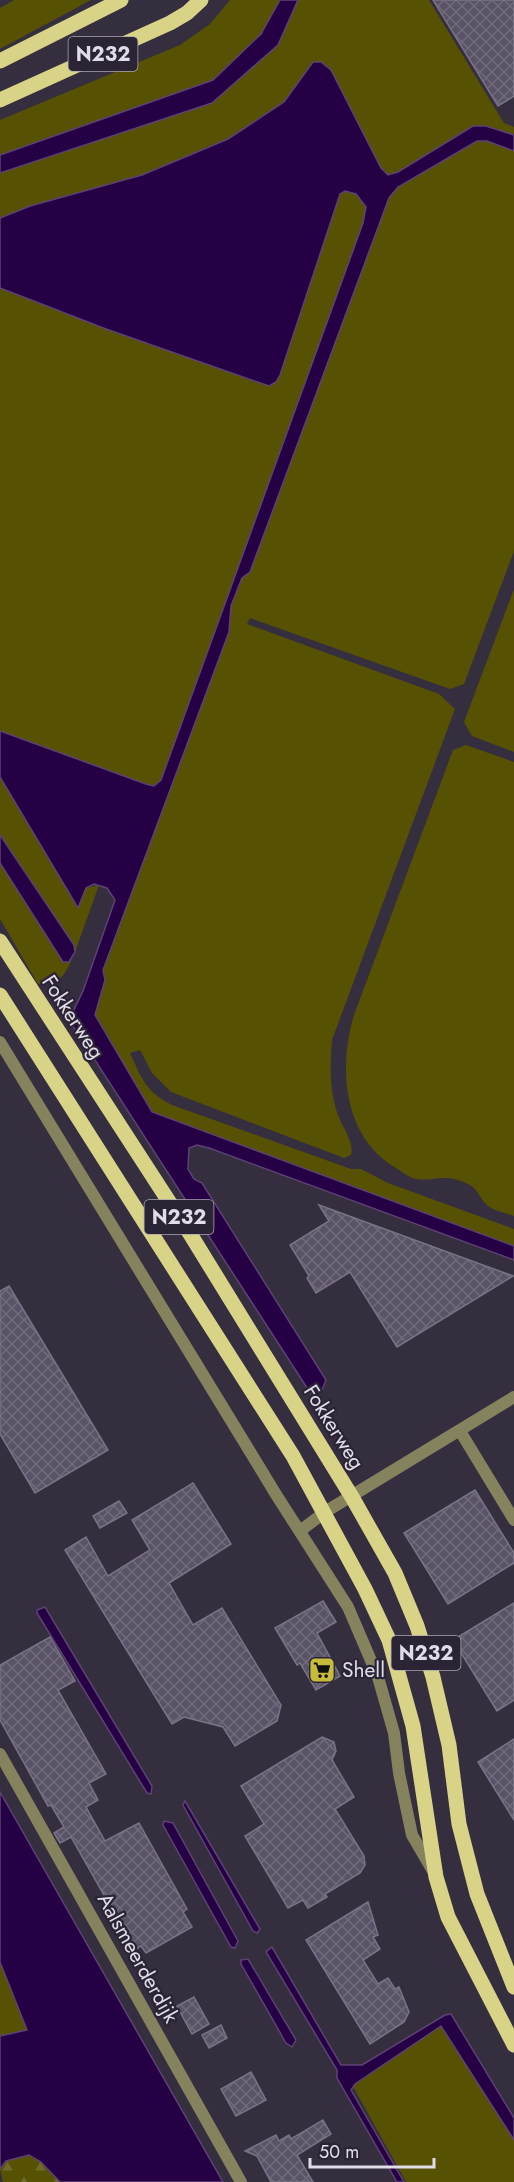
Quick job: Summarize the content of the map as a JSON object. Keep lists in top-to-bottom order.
{
  "streets": {
    "main road": ["N232", "Fokkerweg"],
    "street": ["Aalsmeerderdijk"]
  },
  "places": {
    "supermarket": ["Shell"]
  },
  "scale_bar": "50 m"
}
